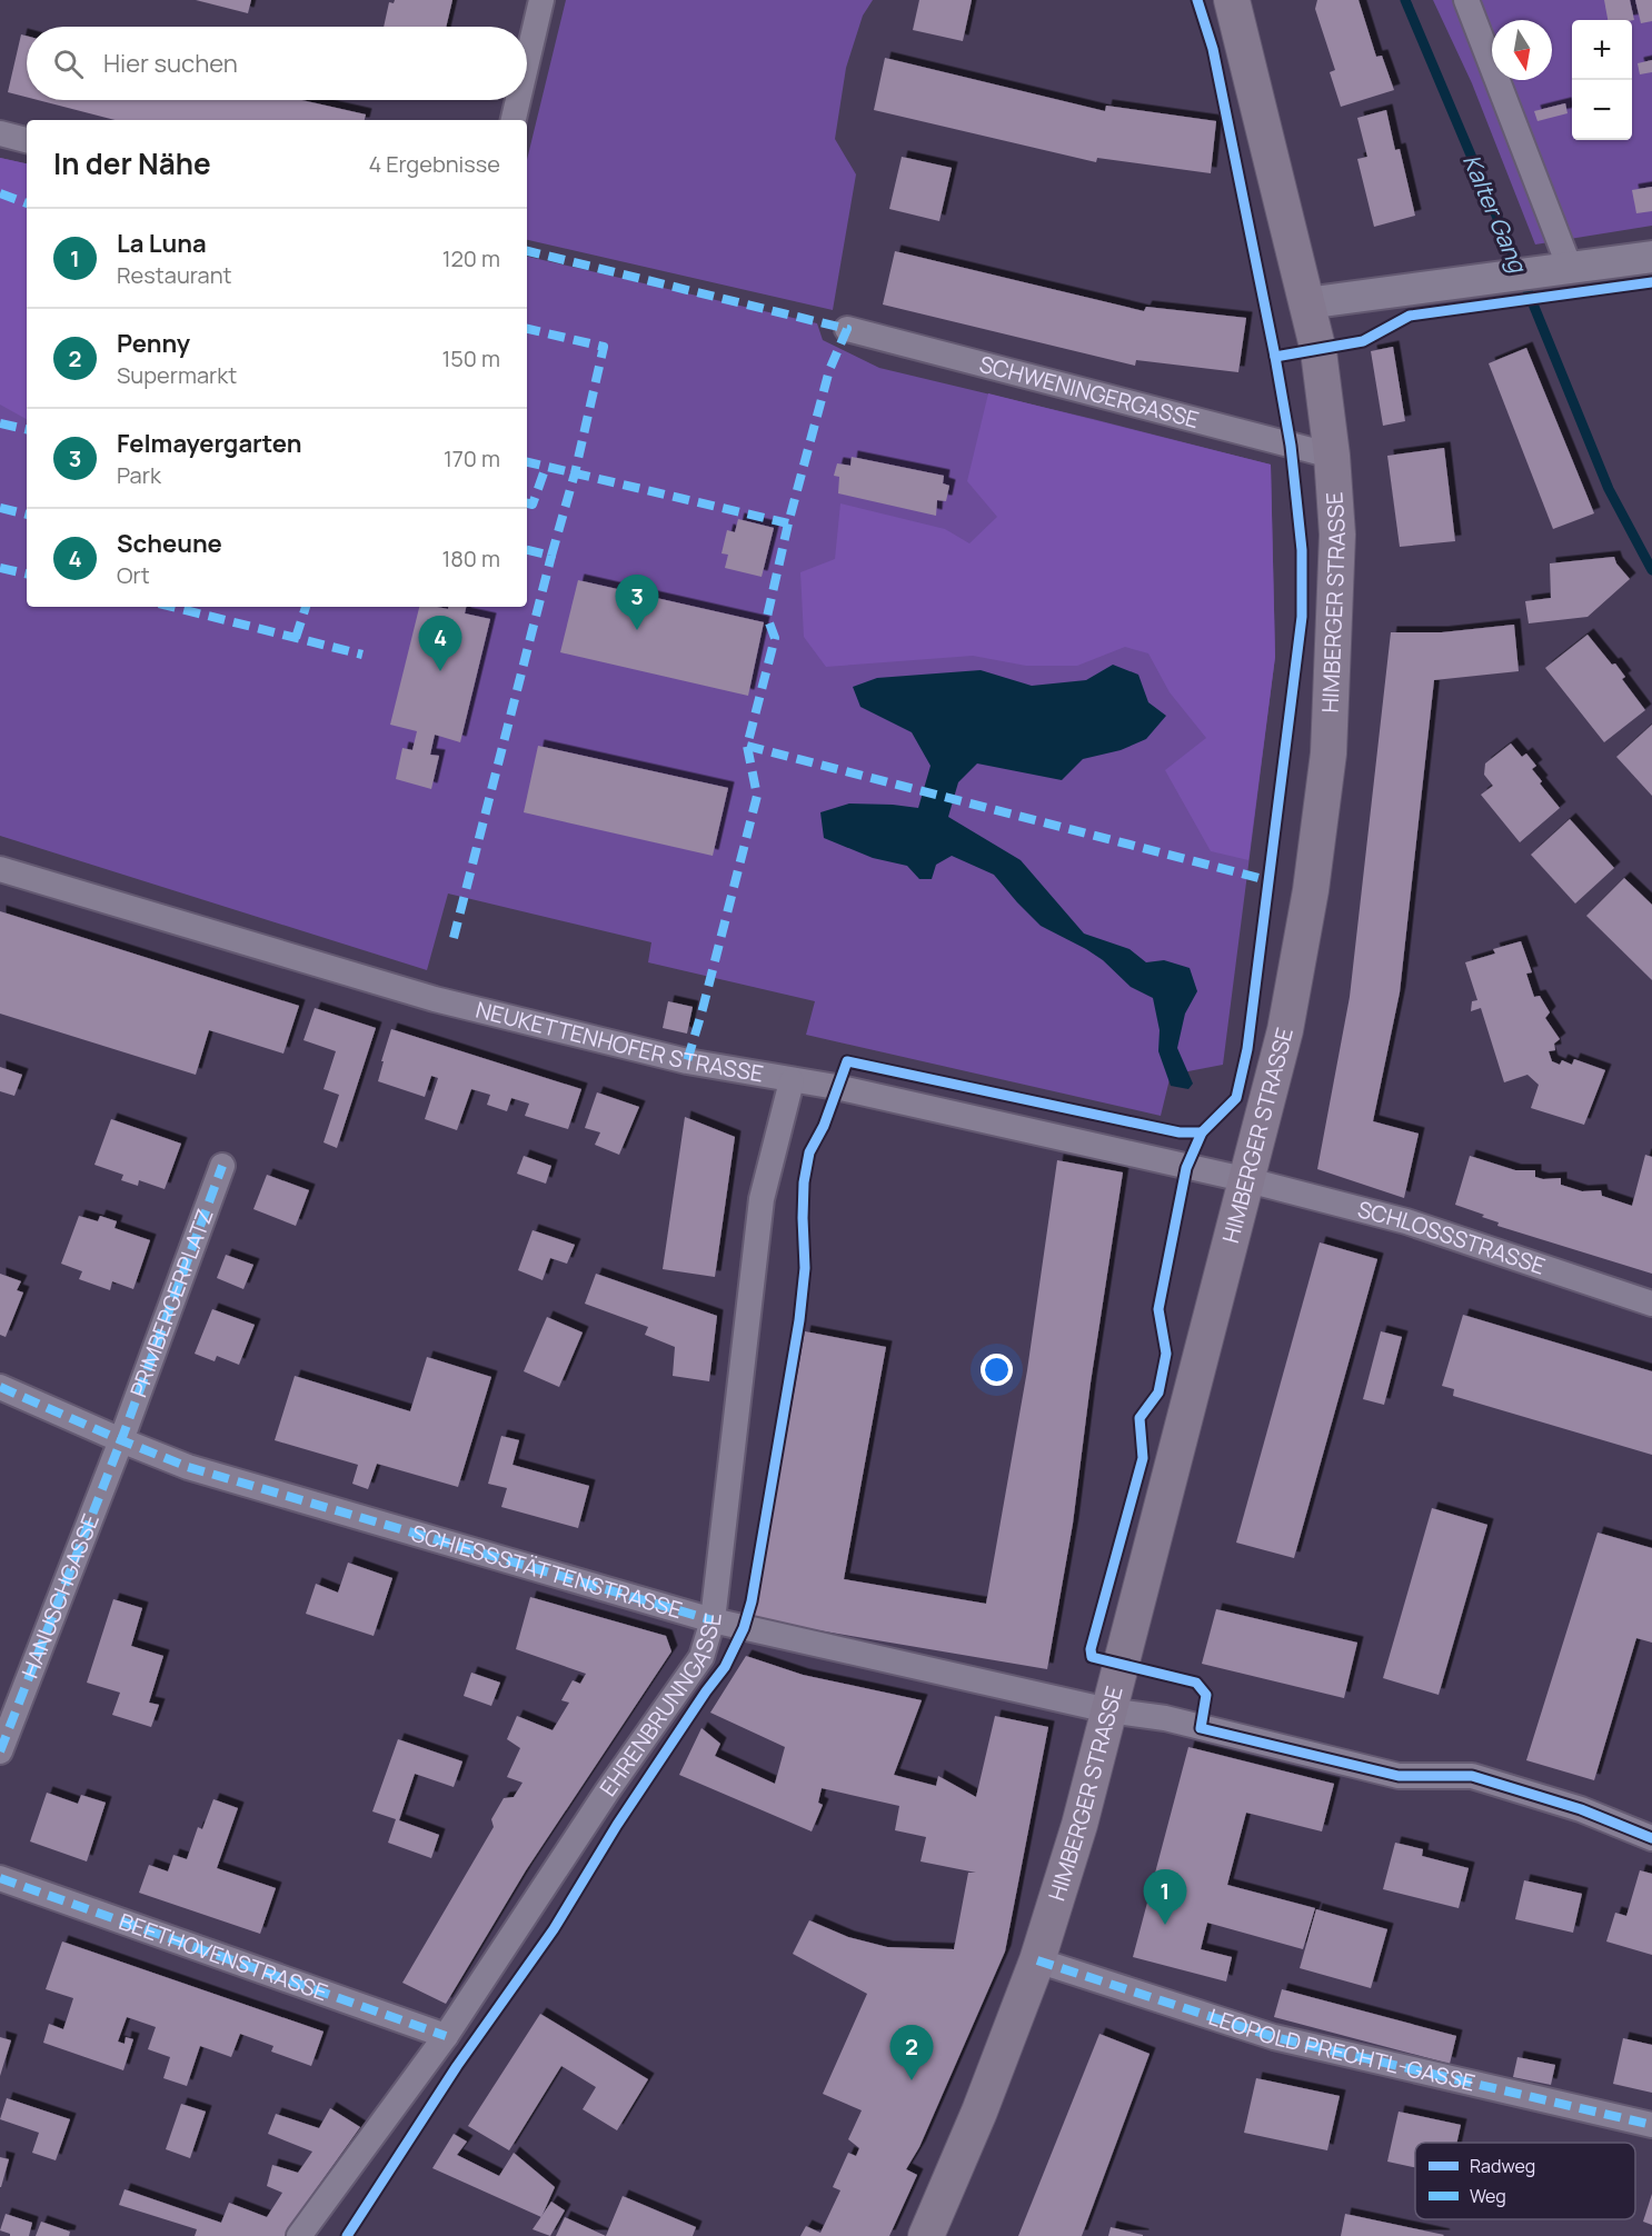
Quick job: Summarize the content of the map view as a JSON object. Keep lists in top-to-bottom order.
{
  "streets": {
    "main road": ["HIMBERGER STRASSE"],
    "street": [
      "SCHWENINGERGASSE",
      "NEUKETTENHOFER STRASSE",
      "SCHLOSSSTRASSE",
      "PRIMBERGERPLATZ",
      "SCHIESSSTÄTTENSTRASSE",
      "HANUSCHGASSE",
      "EHRENBRUNNGASSE",
      "BEETHOVENSTRASSE",
      "LEOPOLD PRECHTL-GASSE"
    ]
  },
  "crossings": [
    ["SCHWENINGERGASSE", "HIMBERGER STRASSE"],
    ["HIMBERGER STRASSE", "NEUKETTENHOFER STRASSE"],
    ["HIMBERGER STRASSE", "SCHLOSSSTRASSE"],
    ["HIMBERGER STRASSE", "SCHIESSSTÄTTENSTRASSE"],
    ["HIMBERGER STRASSE", "LEOPOLD PRECHTL-GASSE"],
    ["NEUKETTENHOFER STRASSE", "SCHLOSSSTRASSE"],
    ["NEUKETTENHOFER STRASSE", "EHRENBRUNNGASSE"],
    ["PRIMBERGERPLATZ", "SCHIESSSTÄTTENSTRASSE"],
    ["PRIMBERGERPLATZ", "HANUSCHGASSE"],
    ["SCHIESSSTÄTTENSTRASSE", "HANUSCHGASSE"],
    ["SCHIESSSTÄTTENSTRASSE", "EHRENBRUNNGASSE"],
    ["EHRENBRUNNGASSE", "BEETHOVENSTRASSE"]
  ],
  "water": ["Kalter Gang"],
  "legend": ["Radweg", "Weg"],
  "north": "bottom",
  "page": {
    "map_buttons": ["+", "−"],
    "search": "Hier suchen",
    "heading": ["In der Nähe", "4 Ergebnisse"],
    "list": [
      {
        "mark": "1",
        "name": "La Luna",
        "note": "Restaurant",
        "value": "120 m"
      },
      {
        "mark": "2",
        "name": "Penny",
        "note": "Supermarkt",
        "value": "150 m"
      },
      {
        "mark": "3",
        "name": "Felmayergarten",
        "note": "Park",
        "value": "170 m"
      },
      {
        "mark": "4",
        "name": "Scheune",
        "note": "Ort",
        "value": "180 m"
      }
    ],
    "pins": [
      "3",
      "4",
      "1",
      "2"
    ]
  }
}
